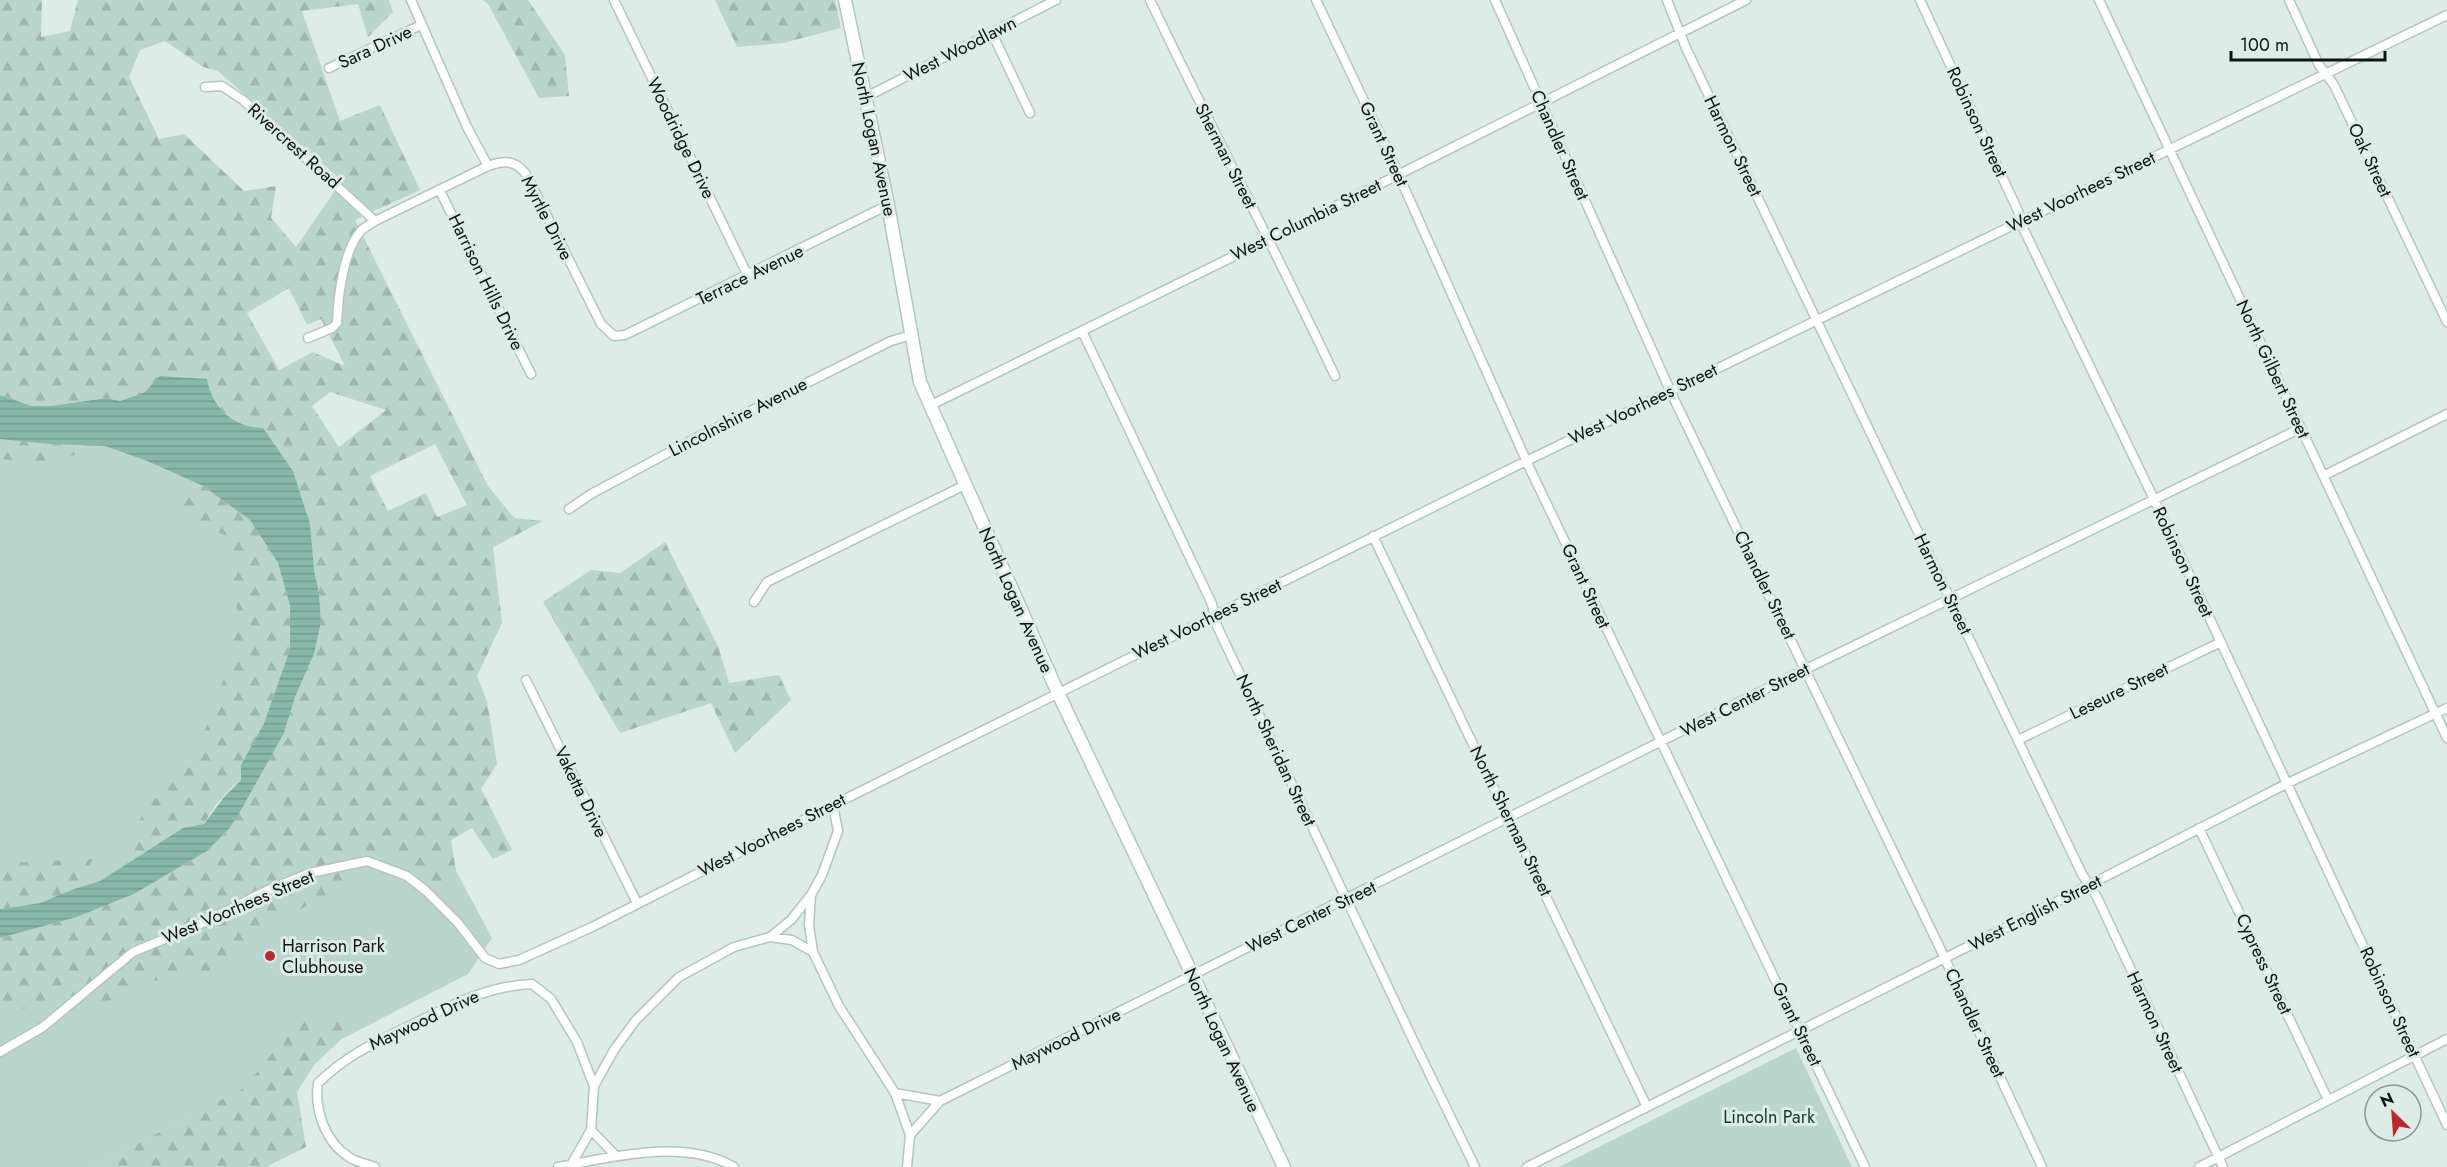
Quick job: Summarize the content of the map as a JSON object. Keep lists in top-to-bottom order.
{
  "streets": {
    "street": [
      "Sara Drive",
      "West Woodlawn",
      "Robinson Street",
      "Woodridge Drive",
      "North Logan Avenue",
      "Grant Street",
      "Chandler Street",
      "Rivercrest Road",
      "Harmon Street",
      "Sherman Street",
      "Oak Street",
      "West Voorhees Street",
      "Myrtle Drive",
      "West Columbia Street",
      "Terrace Avenue",
      "Harrison Hills Drive",
      "North Gilbert Street",
      "Lincolnshire Avenue",
      "Leseure Street",
      "West Center Street",
      "North Sheridan Street",
      "Vaketta Drive",
      "North Sherman Street",
      "West English Street",
      "Cypress Street",
      "Maywood Drive"
    ]
  },
  "crossings": [
    ["West Woodlawn", "North Logan Avenue"],
    ["Robinson Street", "West Voorhees Street"],
    ["Robinson Street", "Leseure Street"],
    ["Robinson Street", "West Center Street"],
    ["Robinson Street", "West English Street"],
    ["Woodridge Drive", "Terrace Avenue"],
    ["North Logan Avenue", "West Voorhees Street"],
    ["North Logan Avenue", "West Columbia Street"],
    ["North Logan Avenue", "Terrace Avenue"],
    ["North Logan Avenue", "Lincolnshire Avenue"],
    ["North Logan Avenue", "West Center Street"],
    ["North Logan Avenue", "Maywood Drive"],
    ["Grant Street", "West Voorhees Street"],
    ["Grant Street", "West Columbia Street"],
    ["Grant Street", "West Center Street"],
    ["Grant Street", "West English Street"],
    ["Chandler Street", "West Voorhees Street"],
    ["Chandler Street", "West Columbia Street"],
    ["Chandler Street", "West Center Street"],
    ["Chandler Street", "West English Street"],
    ["Harmon Street", "West Voorhees Street"],
    ["Harmon Street", "West Columbia Street"],
    ["Harmon Street", "Leseure Street"],
    ["Harmon Street", "West Center Street"],
    ["Harmon Street", "West English Street"],
    ["Sherman Street", "West Columbia Street"],
    ["Oak Street", "West Voorhees Street"],
    ["West Voorhees Street", "North Gilbert Street"],
    ["West Voorhees Street", "North Sheridan Street"],
    ["West Voorhees Street", "Vaketta Drive"],
    ["West Voorhees Street", "North Sherman Street"],
    ["West Voorhees Street", "Maywood Drive"],
    ["Myrtle Drive", "Terrace Avenue"],
    ["West Columbia Street", "North Sheridan Street"],
    ["North Gilbert Street", "West Center Street"],
    ["North Gilbert Street", "West English Street"],
    ["West Center Street", "North Sheridan Street"],
    ["West Center Street", "North Sherman Street"],
    ["West Center Street", "Maywood Drive"],
    ["North Sherman Street", "West English Street"],
    ["West English Street", "Cypress Street"]
  ],
  "parks": ["Lincoln Park"],
  "places": ["Harrison Park Clubhouse"],
  "scale_bar": "100 m",
  "north": "top left"
}
